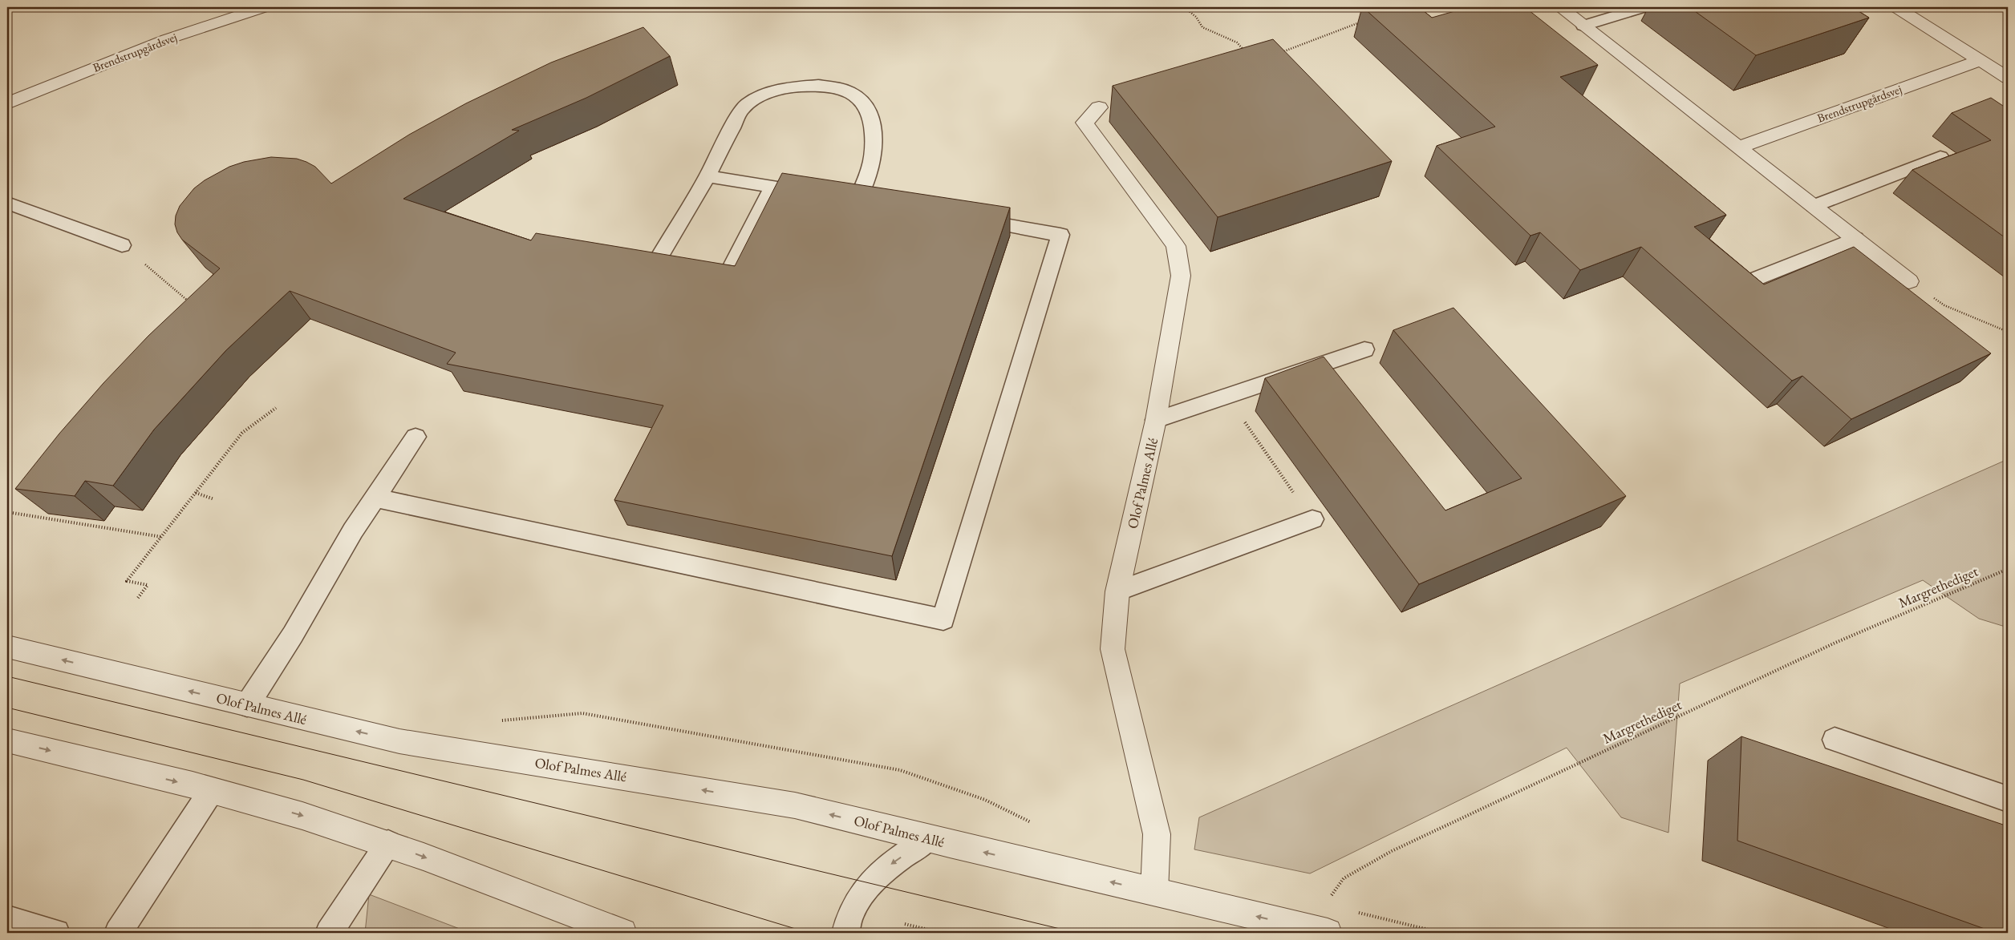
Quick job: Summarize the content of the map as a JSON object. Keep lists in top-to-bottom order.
{
  "streets": {
    "street": ["Brendstrupgårdsvej", "Olof Palmes Allé"],
    "path": ["Margrethediget"]
  },
  "crossings": [
    ["Olof Palmes Allé", "Margrethediget"]
  ]
}
